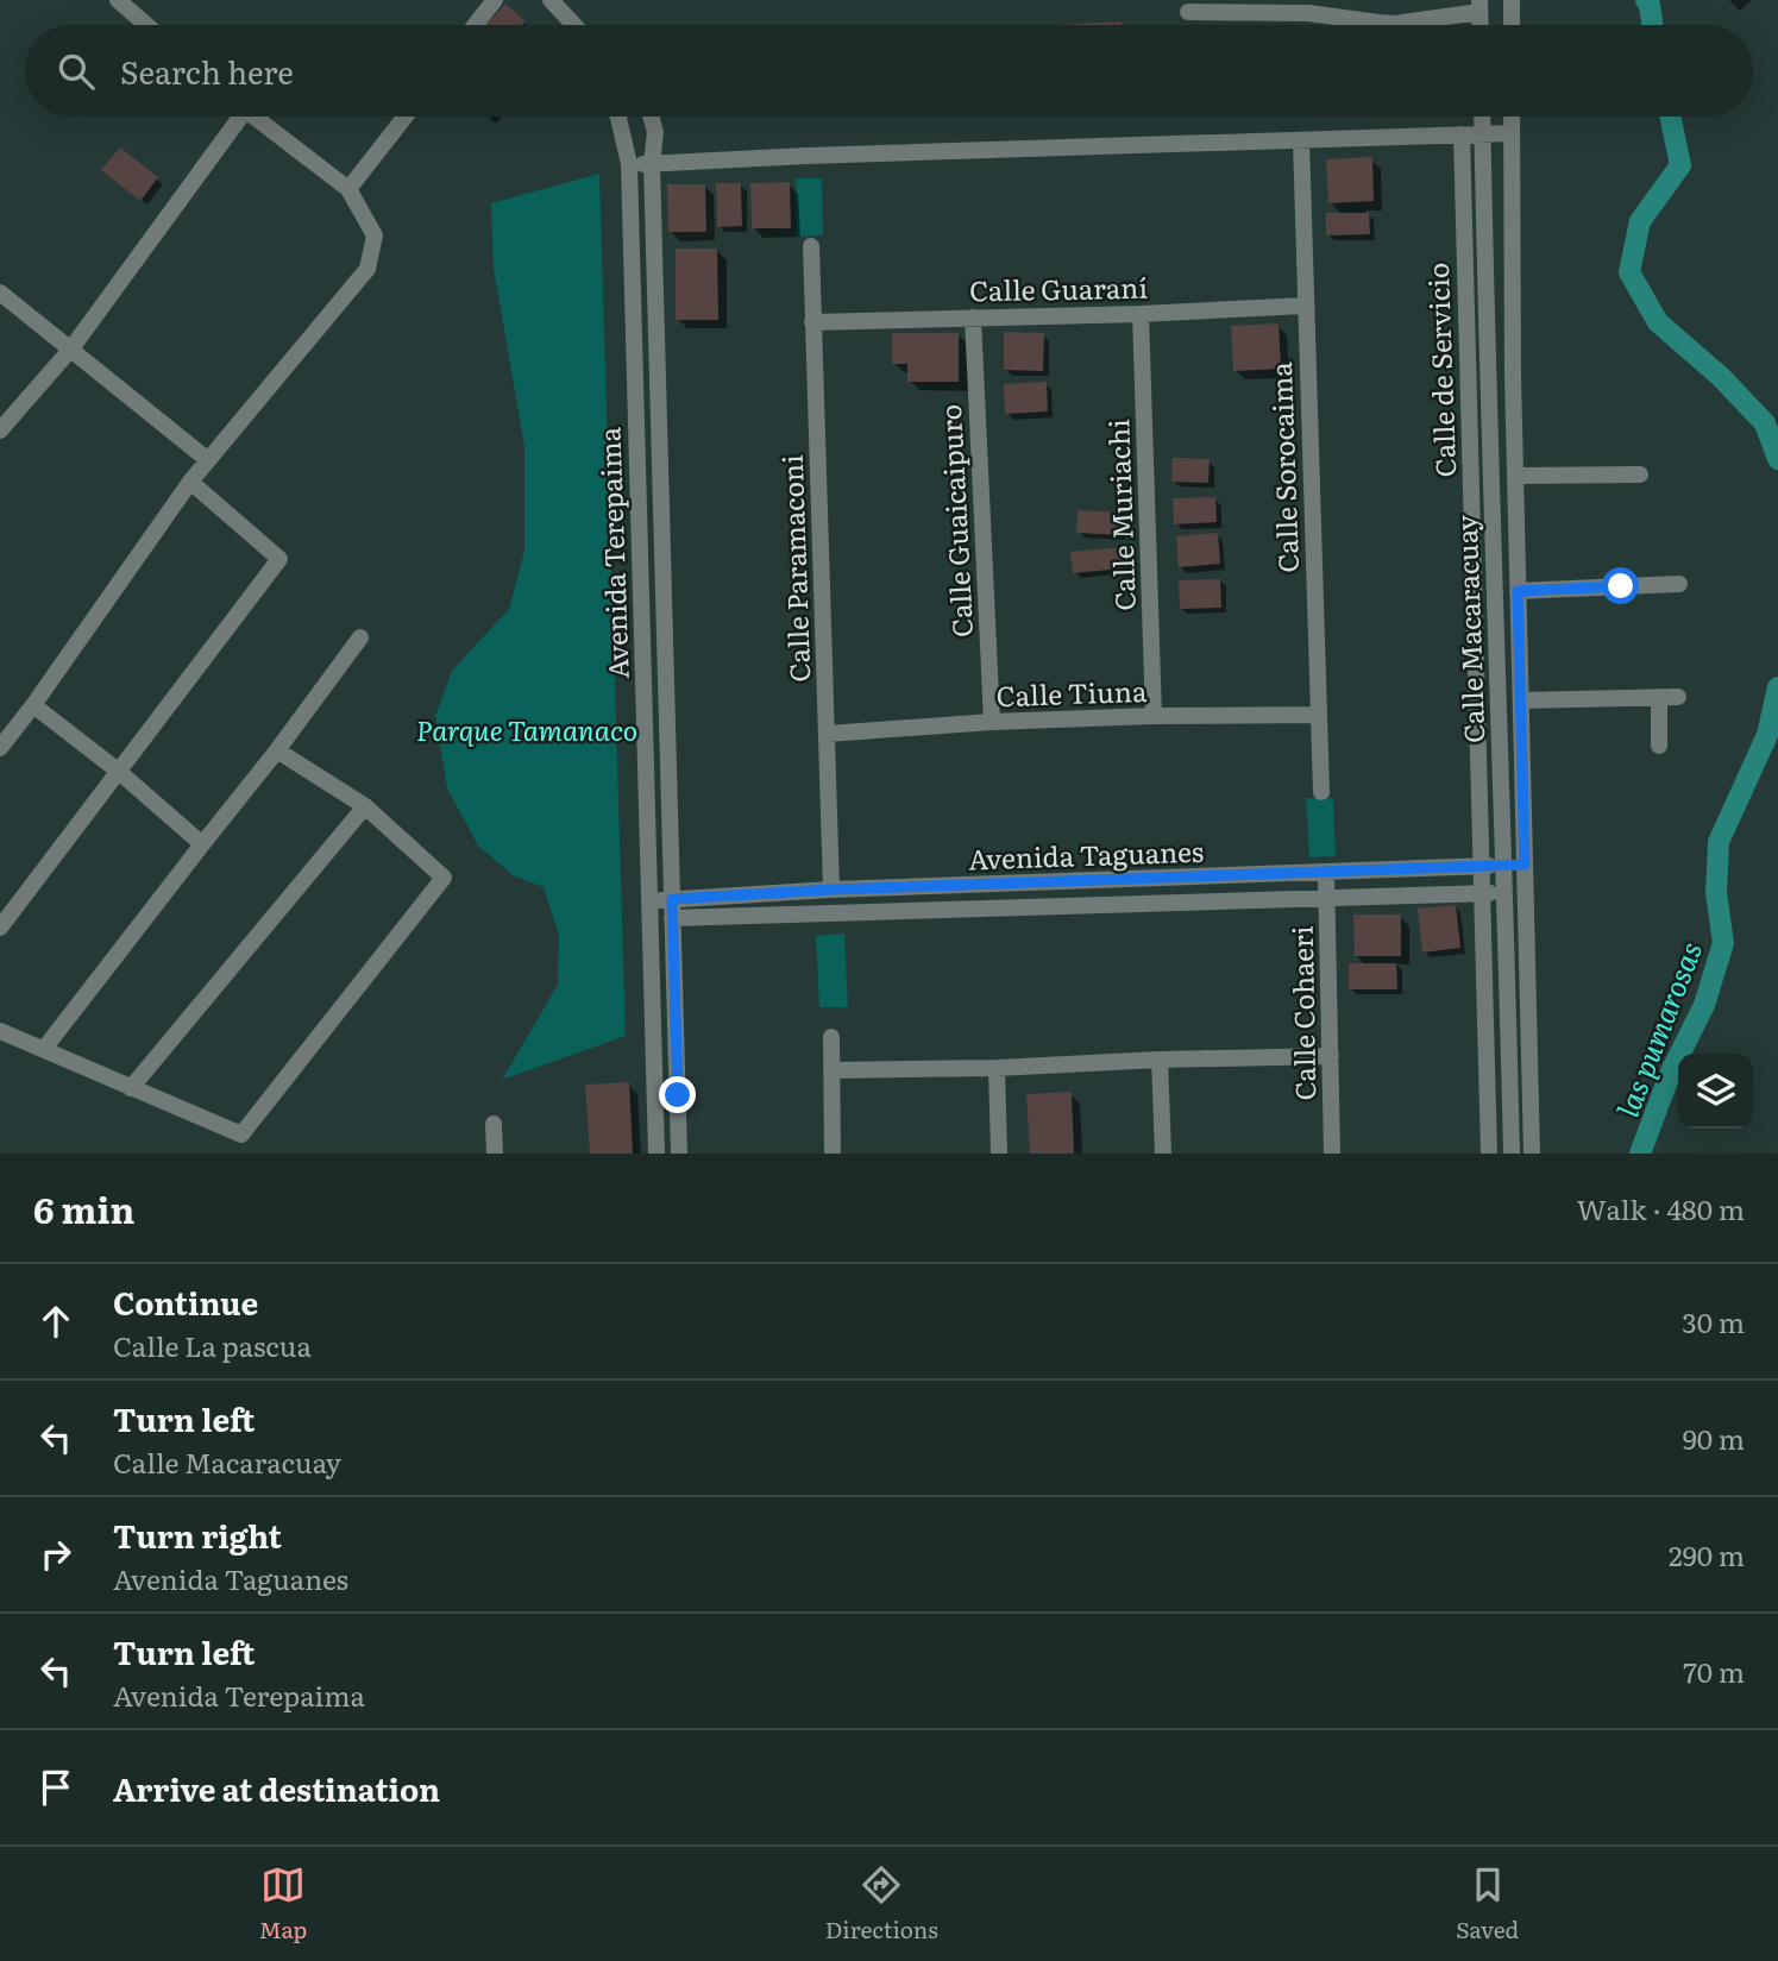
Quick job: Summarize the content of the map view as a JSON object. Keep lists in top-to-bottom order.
{
  "streets": {
    "street": [
      "Calle Guaraní",
      "Calle de Servicio",
      "Calle Sorocaima",
      "Calle Muriachi",
      "Calle Guaicaipuro",
      "Avenida Terepaima",
      "Calle Paramaconi",
      "Calle Macaracuay",
      "Calle Tiuna",
      "Avenida Taguanes",
      "Calle Cohaeri"
    ]
  },
  "crossings": [
    ["Calle Guaraní", "Calle Sorocaima"],
    ["Calle Guaraní", "Calle Muriachi"],
    ["Calle Guaraní", "Calle Guaicaipuro"],
    ["Calle Guaraní", "Calle Paramaconi"],
    ["Calle de Servicio", "Avenida Taguanes"],
    ["Calle Sorocaima", "Calle Tiuna"],
    ["Calle Muriachi", "Calle Tiuna"],
    ["Calle Guaicaipuro", "Calle Tiuna"],
    ["Avenida Terepaima", "Avenida Taguanes"],
    ["Calle Paramaconi", "Calle Tiuna"],
    ["Calle Paramaconi", "Avenida Taguanes"],
    ["Calle Macaracuay", "Avenida Taguanes"],
    ["Avenida Taguanes", "Calle Cohaeri"]
  ],
  "water": ["las pumarosas"],
  "parks": ["Parque Tamanaco"],
  "page": {
    "search": "Search here",
    "heading": ["6 min", "Walk · 480 m"],
    "list": [
      ["Continue", "Calle La pascua", "30 m"],
      ["Turn left", "Calle Macaracuay", "90 m"],
      ["Turn right", "Avenida Taguanes", "290 m"],
      ["Turn left", "Avenida Terepaima", "70 m"],
      "Arrive at destination"
    ],
    "nav": ["Map", "Directions", "Saved"]
  }
}
